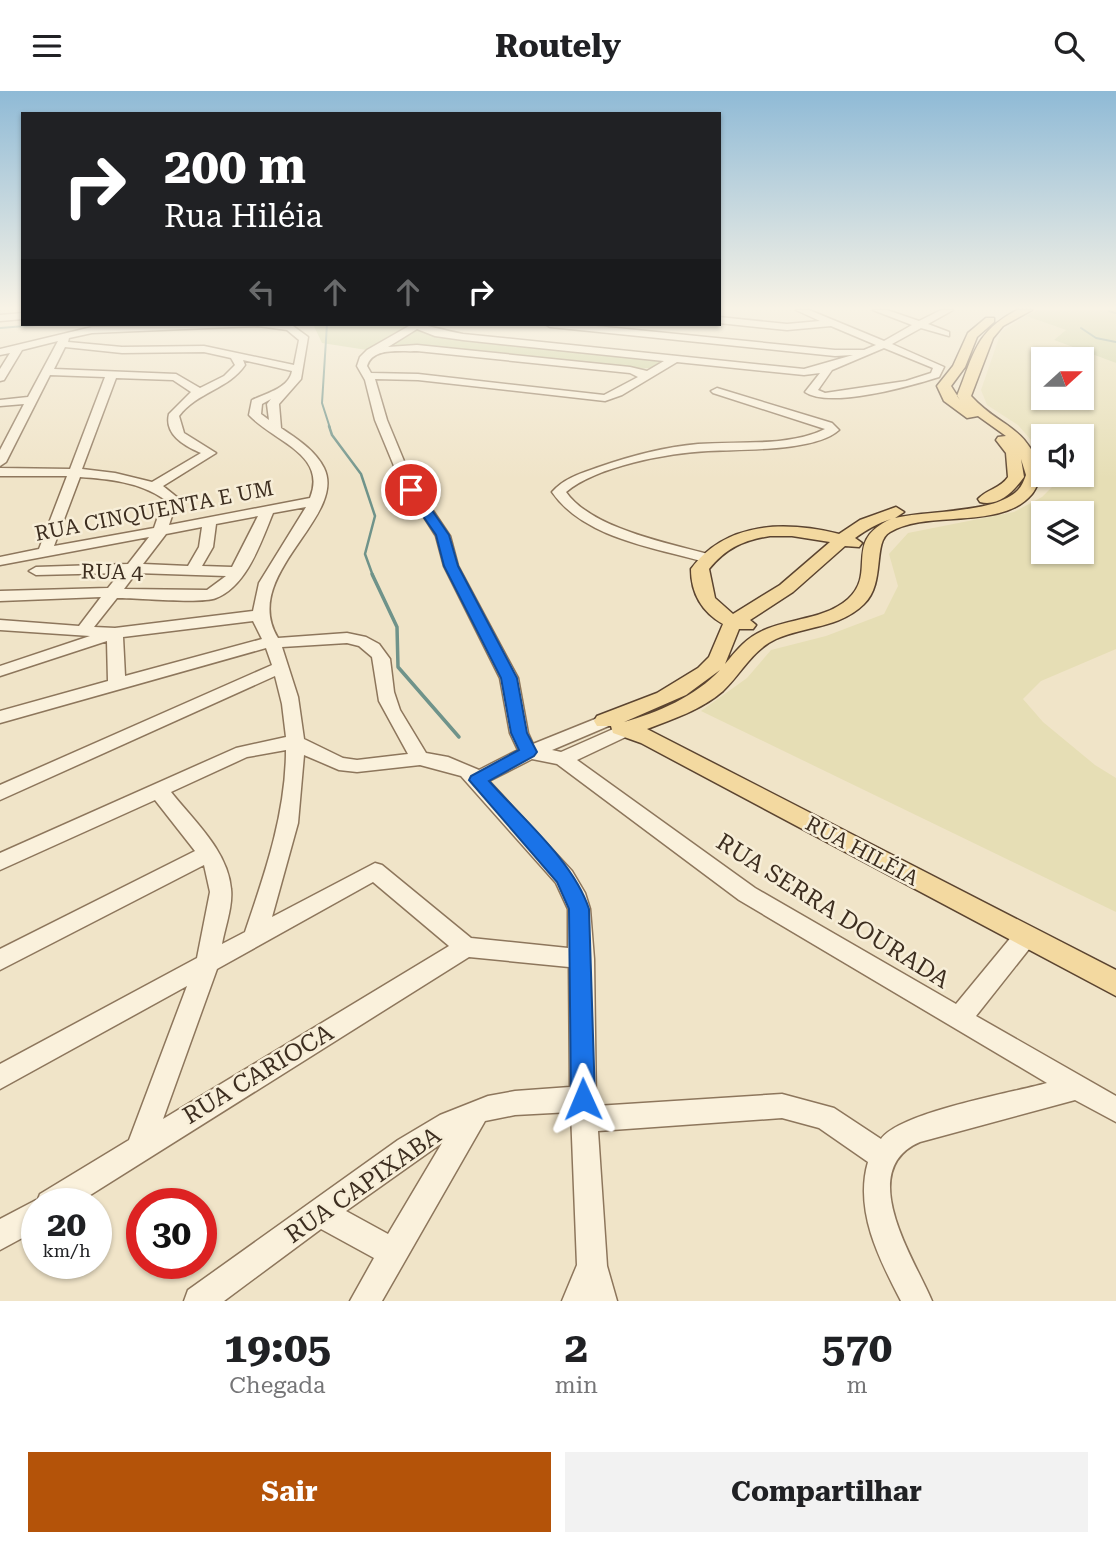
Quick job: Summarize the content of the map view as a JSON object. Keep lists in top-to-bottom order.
{
  "streets": {
    "main road": ["RUA HILÉIA"],
    "street": [
      "RUA CINQUENTA E UM",
      "RUA 4",
      "RUA SERRA DOURADA",
      "RUA CARIOCA",
      "RUA CAPIXABA"
    ]
  },
  "north": "right",
  "page": {
    "header": "Routely",
    "turn": ["200 m", "Rua Hiléia"],
    "speed": "20 km/h",
    "limit": "30",
    "eta": [
      "19:05",
      "Chegada",
      "2",
      "min",
      "570",
      "m"
    ],
    "buttons": ["Sair", "Compartilhar"]
  }
}
